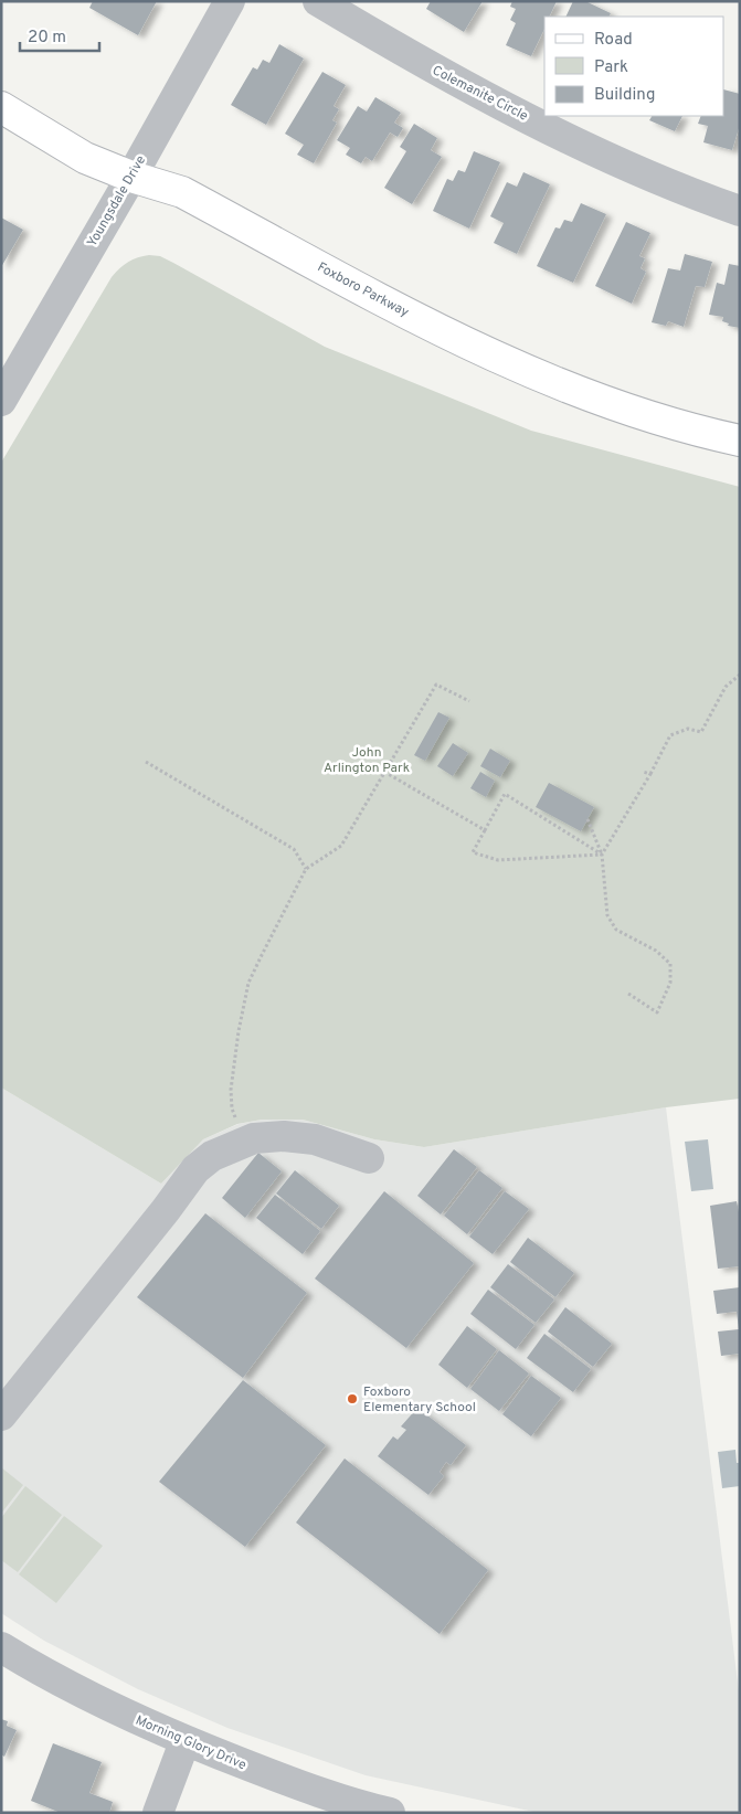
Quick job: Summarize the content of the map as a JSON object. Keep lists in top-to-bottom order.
{
  "streets": {
    "main road": ["Foxboro Parkway"],
    "street": ["Colemanite Circle", "Youngsdale Drive", "Morning Glory Drive"]
  },
  "crossings": [
    ["Youngsdale Drive", "Foxboro Parkway"]
  ],
  "parks": ["John Arlington Park"],
  "places": ["Foxboro Elementary School"],
  "legend": ["Road", "Park", "Building"],
  "scale_bar": "20 m"
}
